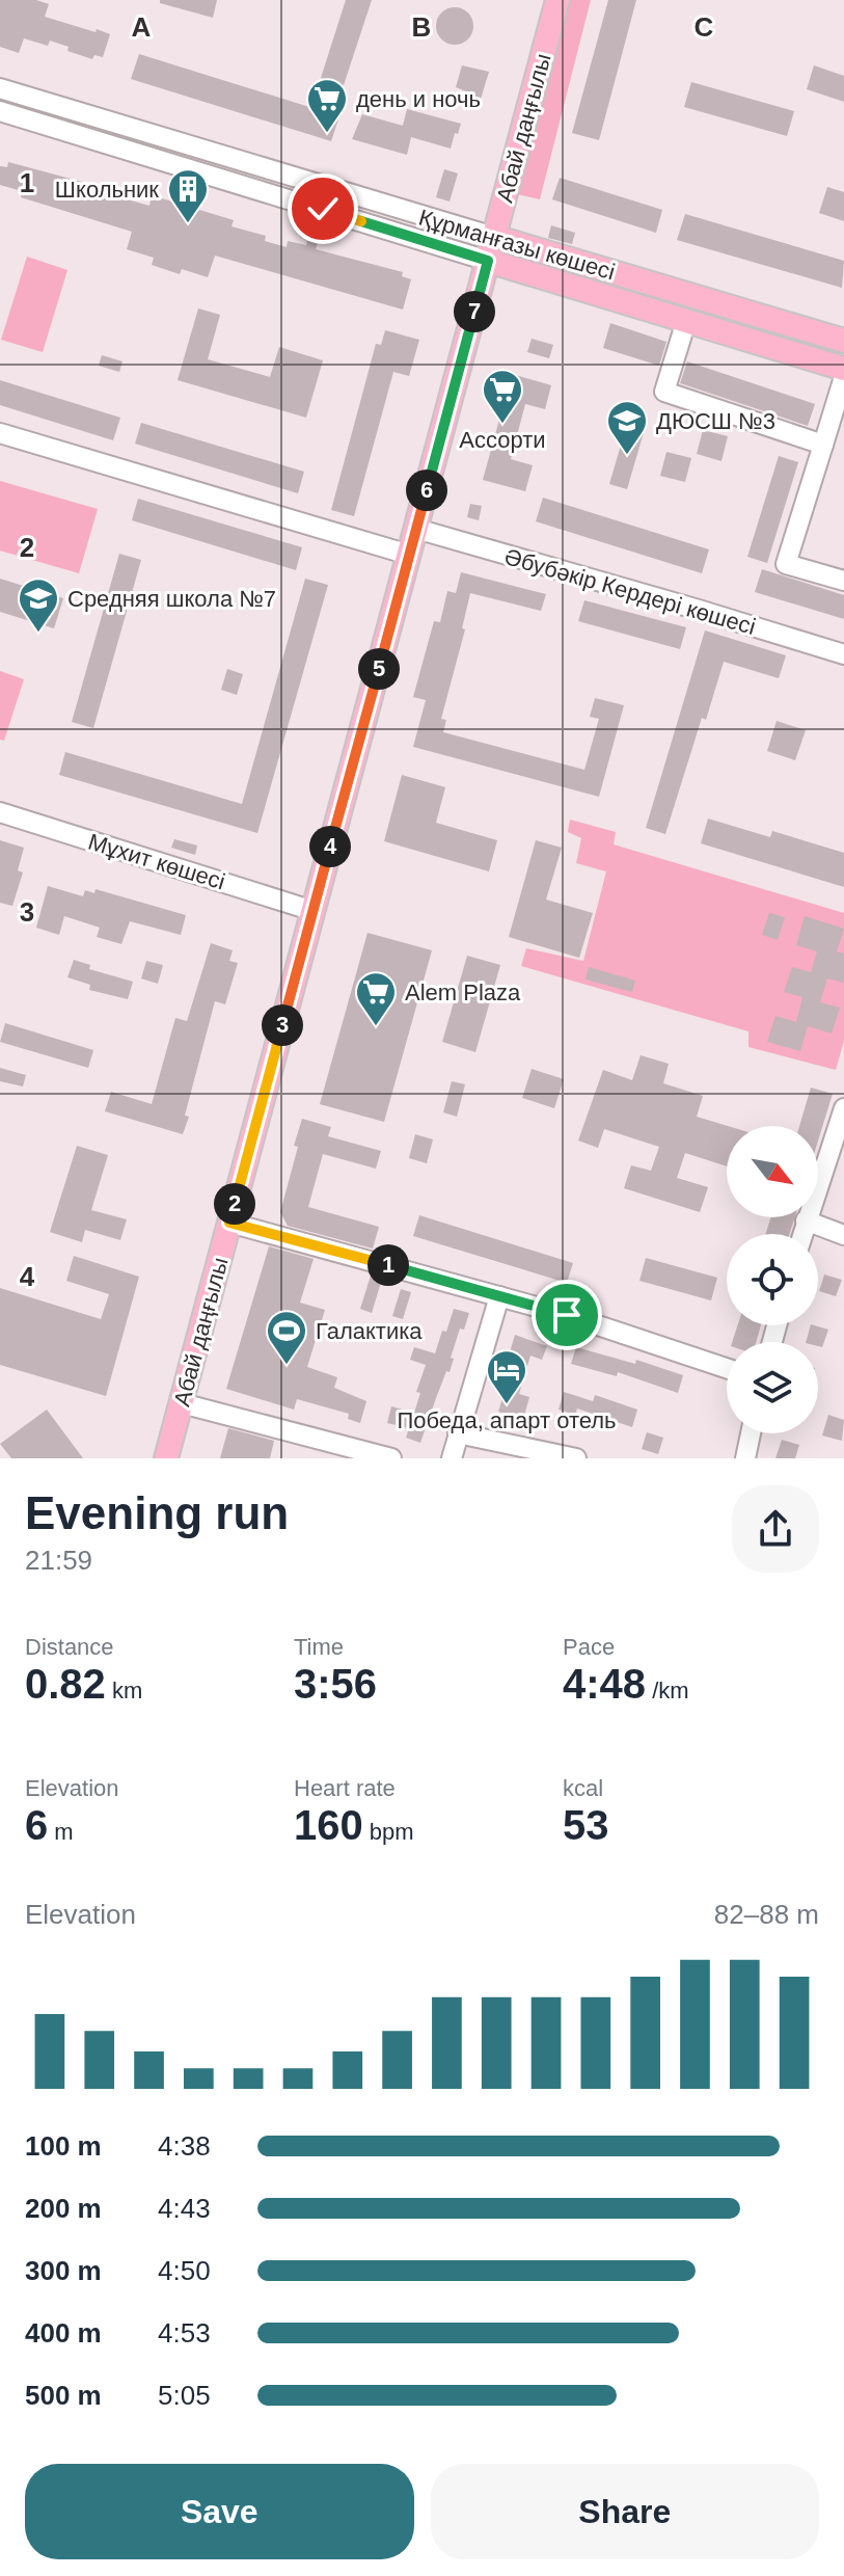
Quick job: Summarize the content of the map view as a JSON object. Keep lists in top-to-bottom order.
{
  "streets": {
    "main road": ["Абай даңғылы", "Құрманғазы көшесі"],
    "street": ["Әбубәкір Кердері көшесі", "Мұхит көшесі"]
  },
  "crossings": [
    ["Абай даңғылы", "Құрманғазы көшесі"],
    ["Абай даңғылы", "Әбубәкір Кердері көшесі"],
    ["Абай даңғылы", "Мұхит көшесі"]
  ],
  "places": {
    "supermarket": ["день и ночь", "Ассорти", "Alem Plaza"],
    "building": ["Школьник"],
    "school or university": ["ДЮСШ №3", "Средняя школа №7"],
    "sports": ["Галактика"],
    "hotel": ["Победа, апарт отель"]
  },
  "north": "bottom right",
  "page": {
    "pins": [
      "7",
      "6",
      "5",
      "4",
      "3",
      "2",
      "1"
    ],
    "heading": ["Evening run", "21:59"],
    "stats": [
      ["Distance", "0.82 km"],
      ["Time", "3:56"],
      ["Pace", "4:48 /km"],
      ["Elevation", "6 m"],
      ["Heart rate", "160 bpm"],
      ["kcal", "53"]
    ],
    "chart": ["Elevation", "82–88 m"],
    "list": [
      {
        "name": "100 m",
        "note": "4:38"
      },
      {
        "name": "200 m",
        "note": "4:43"
      },
      {
        "name": "300 m",
        "note": "4:50"
      },
      {
        "name": "400 m",
        "note": "4:53"
      },
      {
        "name": "500 m",
        "note": "5:05"
      }
    ],
    "buttons": ["Save", "Share"]
  },
  "grid": {
    "columns": ["A", "B", "C"],
    "rows": [
      "1",
      "2",
      "3",
      "4"
    ]
  }
}
